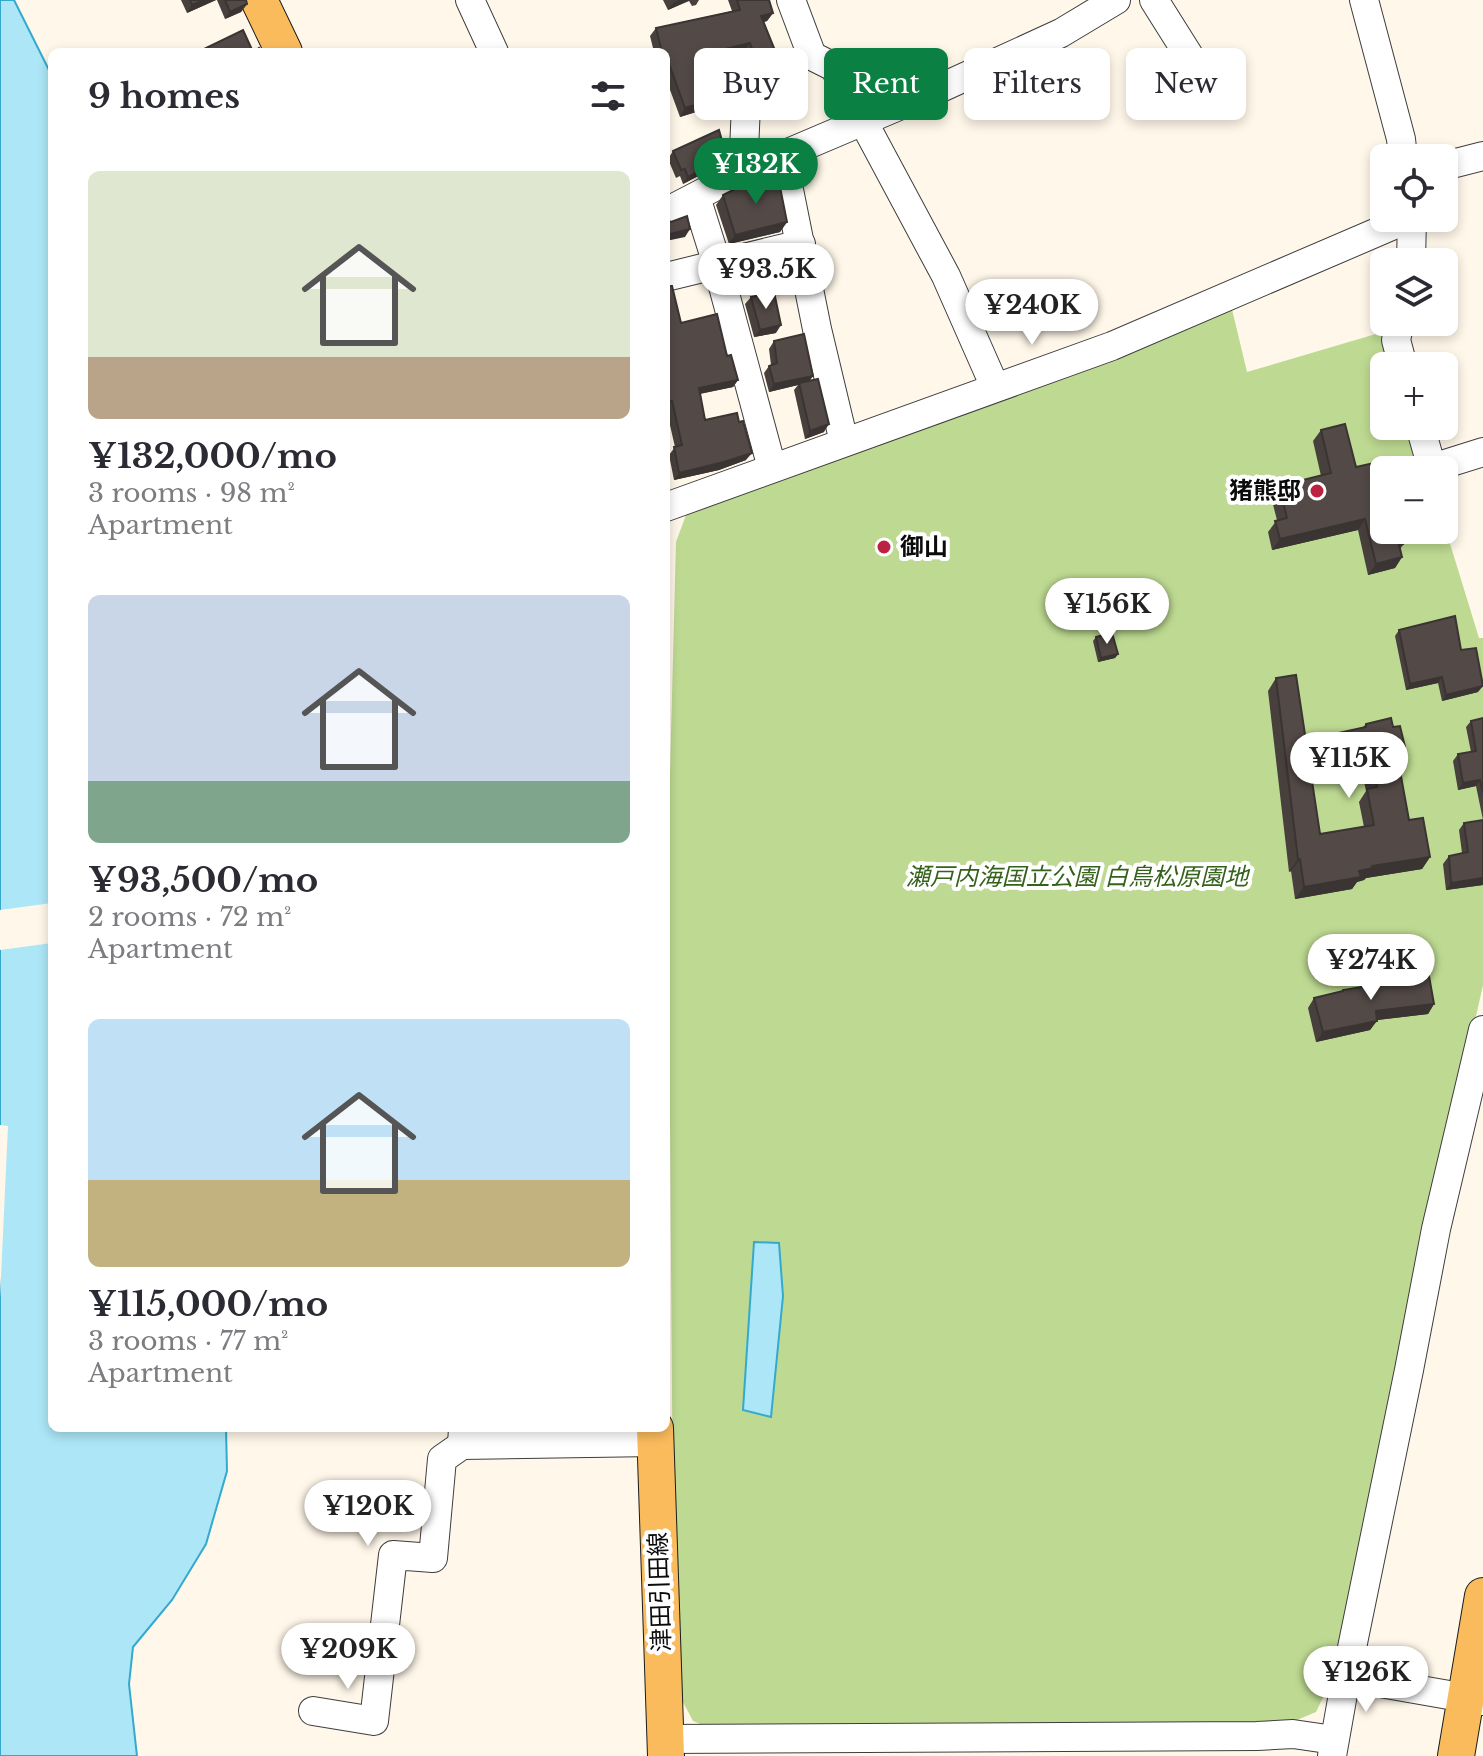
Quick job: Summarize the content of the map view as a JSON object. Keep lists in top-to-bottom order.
{
  "streets": {
    "main road": ["津田引田線"]
  },
  "parks": ["瀬戸内海国立公園 白鳥松原園地"],
  "places": ["猪熊邸", "御山"],
  "page": {
    "chip": [
      "Buy",
      "Rent",
      "Filters",
      "New"
    ],
    "heading": "9 homes",
    "price": [
      "¥132K",
      "¥93.5K",
      "¥240K",
      "¥156K",
      "¥115K",
      "¥274K",
      "¥120K",
      "¥209K",
      "¥126K"
    ],
    "map_buttons": ["+", "−"],
    "list": [
      {
        "name": "¥132,000/mo",
        "note": "3 rooms · 98 m² · Apartment"
      },
      {
        "name": "¥93,500/mo",
        "note": "2 rooms · 72 m² · Apartment"
      },
      {
        "name": "¥115,000/mo",
        "note": "3 rooms · 77 m² · Apartment"
      }
    ]
  }
}
